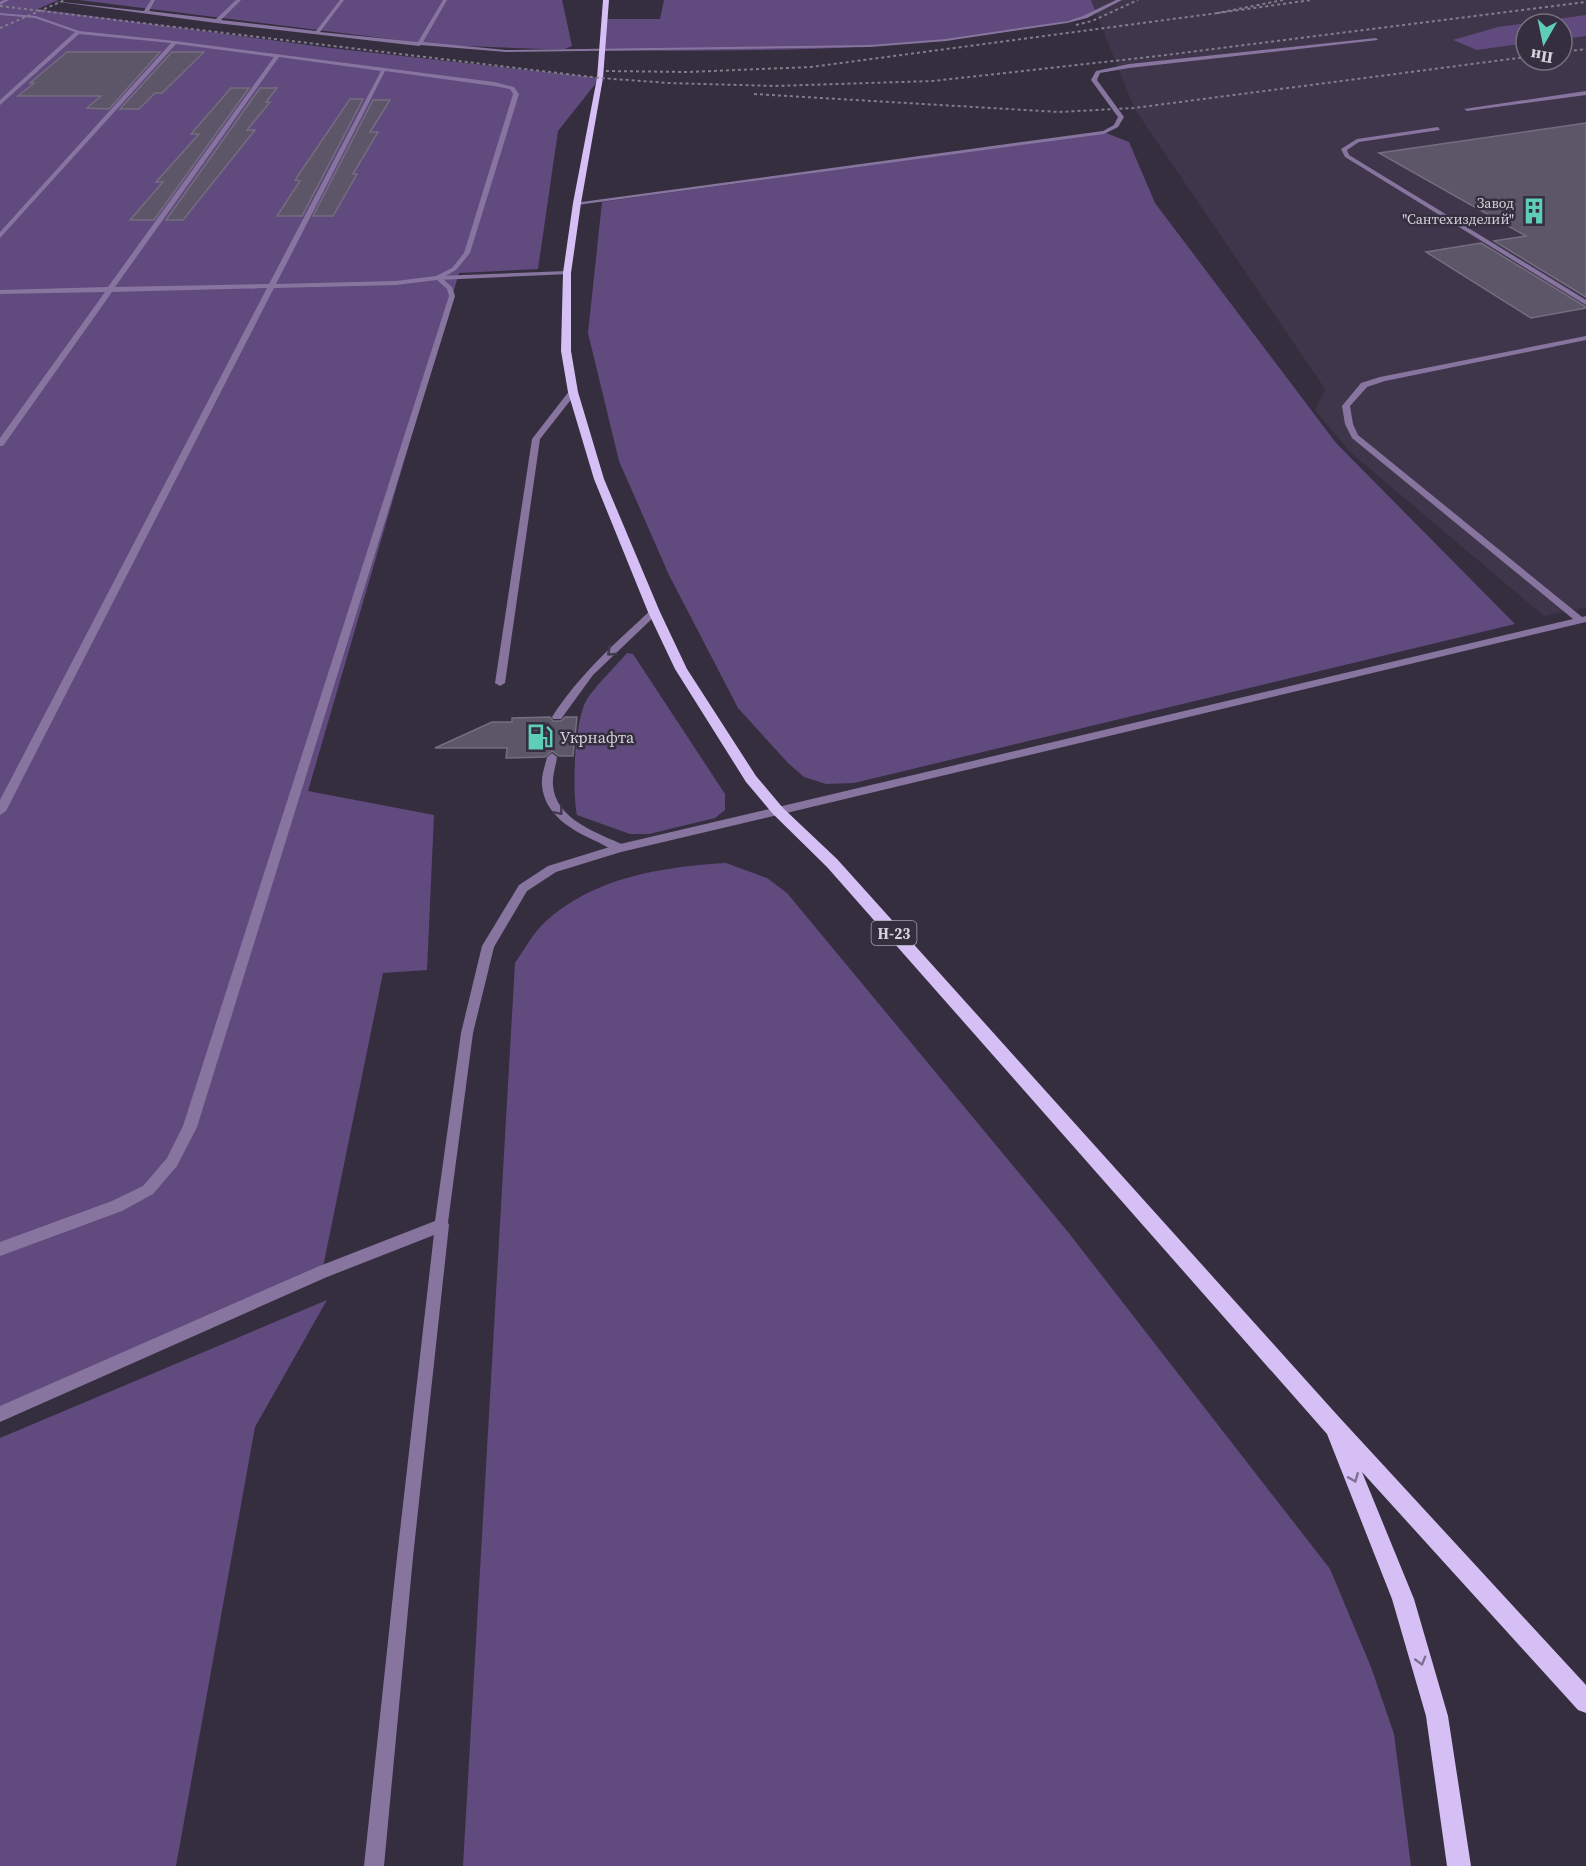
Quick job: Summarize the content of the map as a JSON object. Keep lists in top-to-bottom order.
{
  "streets": {
    "main road": ["Н-23"]
  },
  "places": {
    "building": ["Завод \"Сантехизделий\""],
    "fuel station": ["Укрнафта"]
  },
  "north": "bottom"
}
